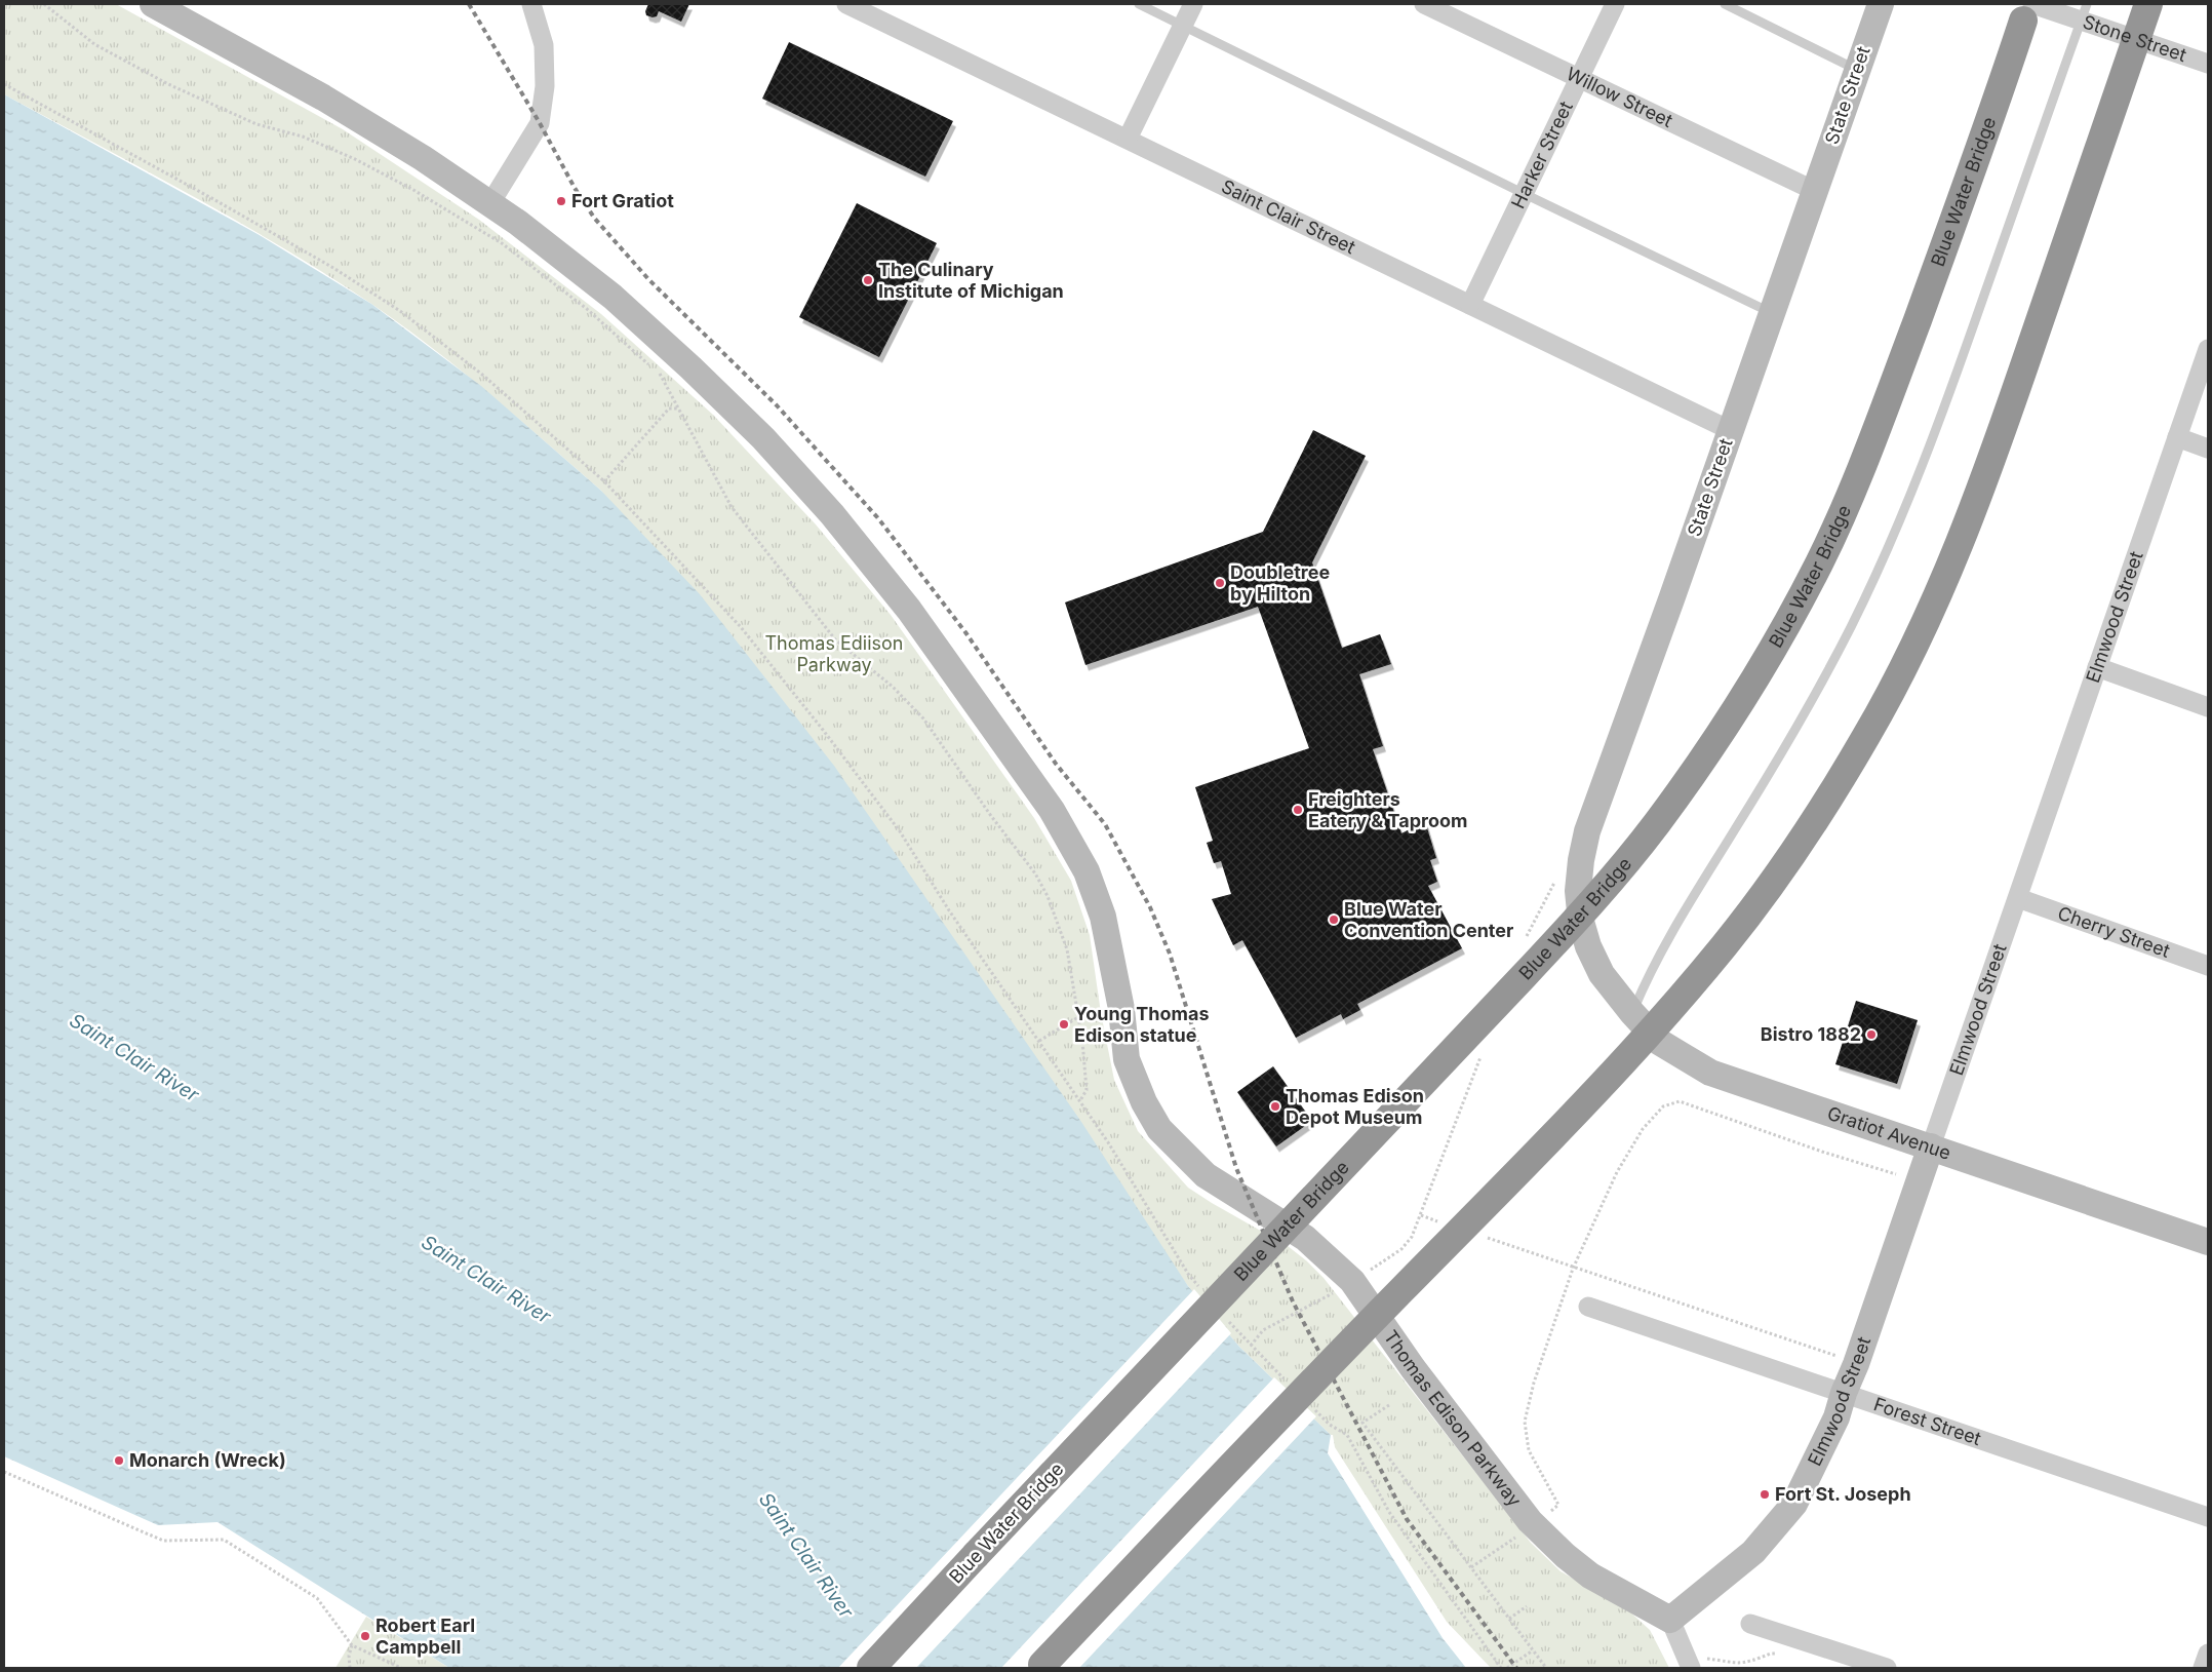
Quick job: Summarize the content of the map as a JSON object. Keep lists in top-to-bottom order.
{
  "streets": {
    "highway": ["Blue Water Bridge"],
    "street": [
      "Stone Street",
      "State Street",
      "Willow Street",
      "Harker Street",
      "Saint Clair Street",
      "Elmwood Street",
      "Cherry Street",
      "Gratiot Avenue",
      "Thomas Edison Parkway",
      "Forest Street"
    ]
  },
  "crossings": [
    ["Stone Street", "Blue Water Bridge"],
    ["State Street", "Willow Street"],
    ["State Street", "Saint Clair Street"],
    ["State Street", "Gratiot Avenue"],
    ["Willow Street", "Harker Street"],
    ["Harker Street", "Saint Clair Street"],
    ["Elmwood Street", "Cherry Street"],
    ["Elmwood Street", "Gratiot Avenue"],
    ["Elmwood Street", "Thomas Edison Parkway"],
    ["Elmwood Street", "Forest Street"]
  ],
  "water": ["Saint Clair River"],
  "parks": ["Thomas Ediison Parkway"],
  "places": [
    "Fort Gratiot",
    "The Culinary Institute of Michigan",
    "Doubletree by Hilton",
    "Freighters Eatery & Taproom",
    "Blue Water Convention Center",
    "Young Thomas Edison statue",
    "Bistro 1882",
    "Thomas Edison Depot Museum",
    "Monarch (Wreck)",
    "Fort St. Joseph",
    "Robert Earl Campbell"
  ]
}
